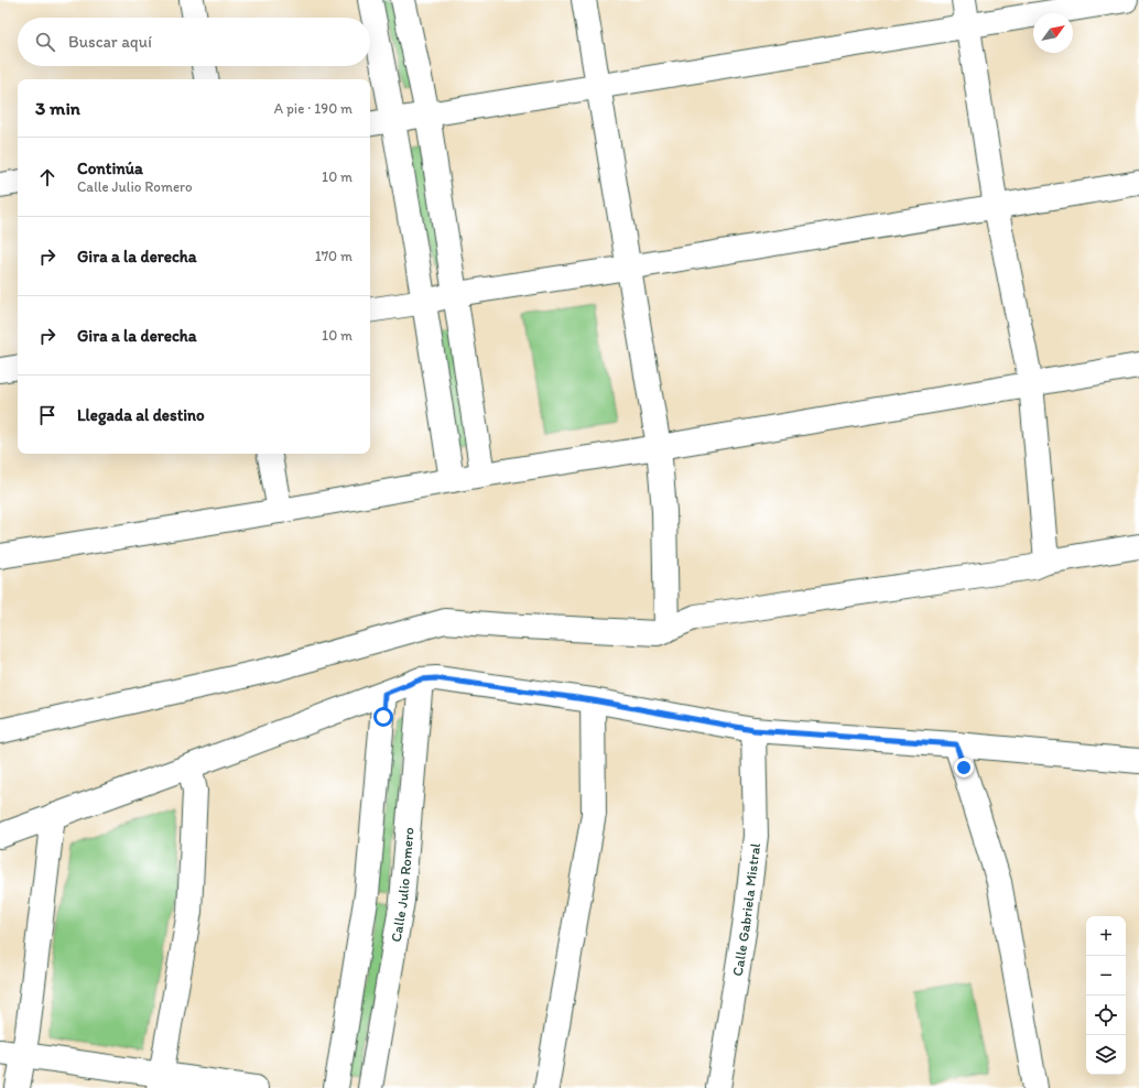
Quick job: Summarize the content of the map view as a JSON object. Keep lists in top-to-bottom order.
{
  "streets": {
    "street": ["Calle Julio Romero", "Calle Gabriela Mistral"]
  },
  "north": "top right",
  "page": {
    "search": "Buscar aquí",
    "heading": ["3 min", "A pie · 190 m"],
    "list": [
      ["Continúa", "Calle Julio Romero", "10 m"],
      ["Gira a la derecha", "170 m"],
      ["Gira a la derecha", "10 m"],
      "Llegada al destino"
    ],
    "map_buttons": ["+", "−"]
  }
}
